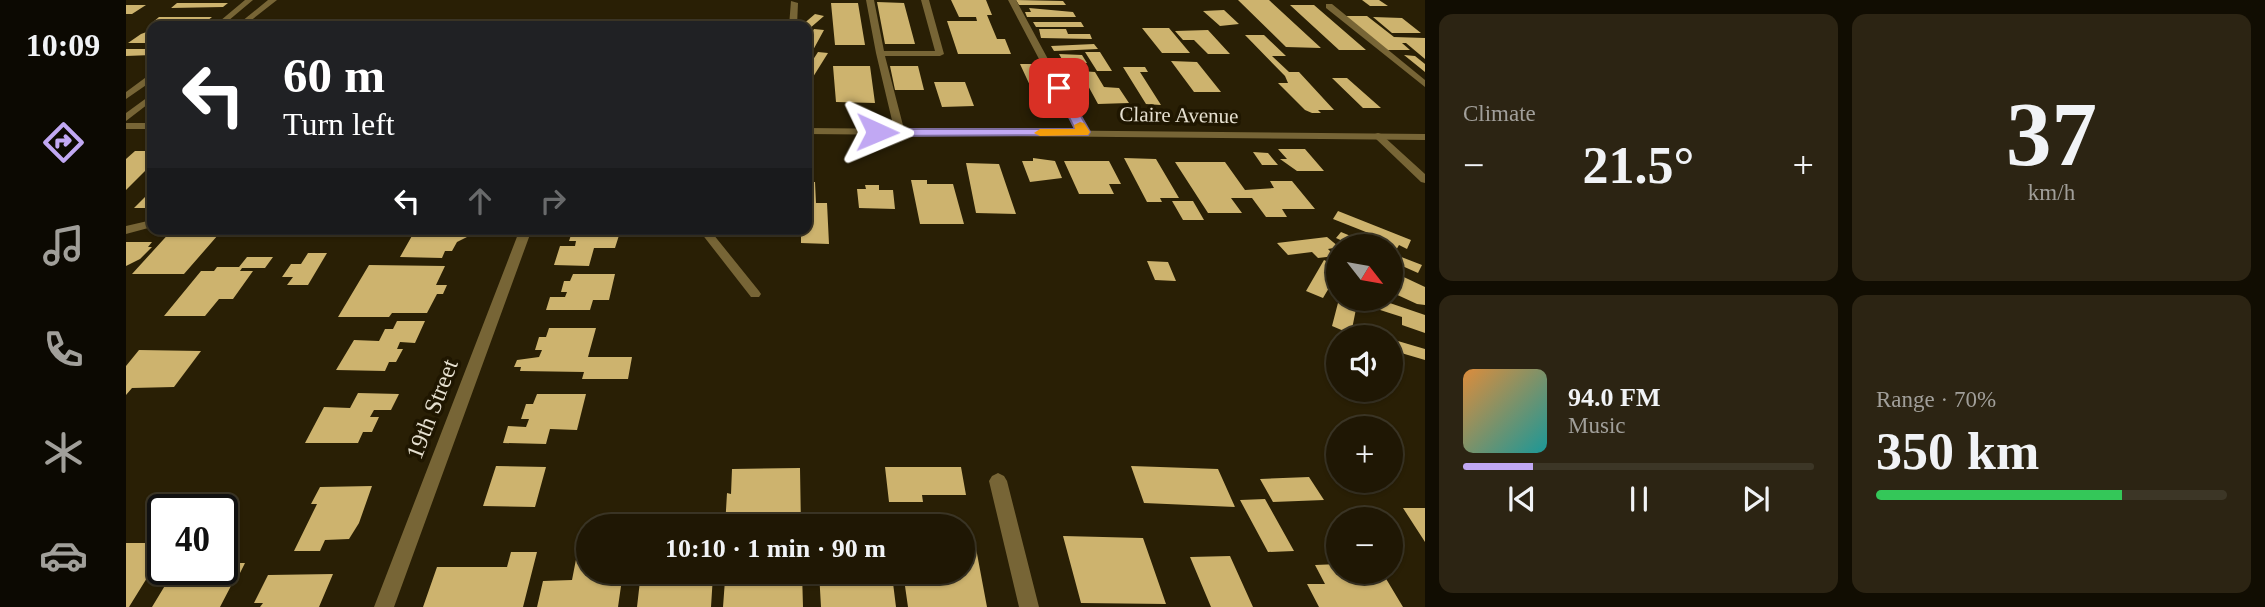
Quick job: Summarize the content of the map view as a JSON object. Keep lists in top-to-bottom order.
{
  "streets": {
    "street": ["Claire Avenue", "19th Street"]
  },
  "north": "bottom right",
  "page": {
    "tabs": "10:09",
    "tile": [
      "Climate",
      ["37", "km/h"],
      ["Range · 70%", "350 km"]
    ],
    "turn": ["60 m", "Turn left"],
    "heat": ["−", "21.5°", "+"],
    "map_buttons": ["+", "−"],
    "song": ["94.0 FM", "Music"],
    "limit": "40",
    "trip": "10:10 · 1 min · 90 m"
  }
}
